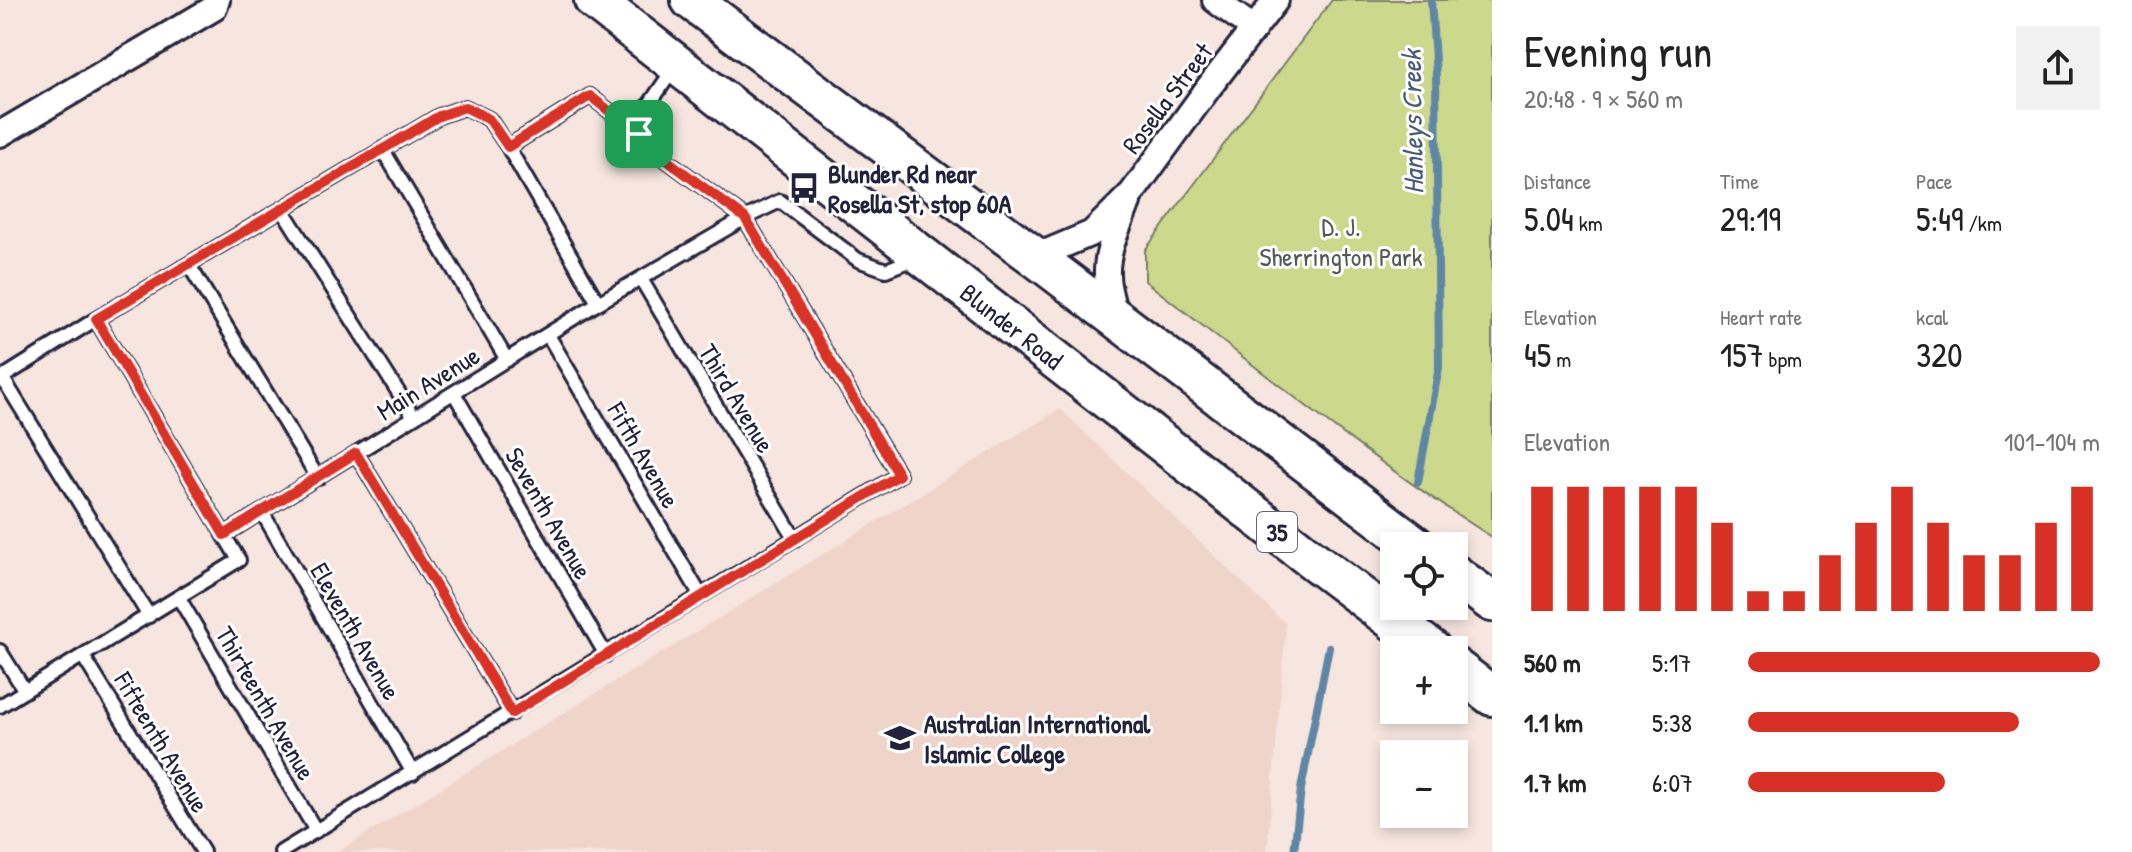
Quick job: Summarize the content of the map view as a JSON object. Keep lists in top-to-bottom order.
{
  "streets": {
    "main road": ["Blunder Road", "35"],
    "street": ["Rosella Street"],
    "lane": [
      "Main Avenue",
      "Third Avenue",
      "Fifth Avenue",
      "Seventh Avenue",
      "Eleventh Avenue",
      "Thirteenth Avenue",
      "Fifteenth Avenue"
    ]
  },
  "crossings": [
    ["Blunder Road", "Main Avenue"],
    ["Main Avenue", "Third Avenue"],
    ["Main Avenue", "Fifth Avenue"],
    ["Main Avenue", "Seventh Avenue"],
    ["Main Avenue", "Eleventh Avenue"]
  ],
  "water": ["Hanleys Creek"],
  "parks": ["D. J. Sherrington Park"],
  "places": {
    "bus stop": ["Blunder Rd near Rosella St, stop 60A"],
    "school or university": ["Australian International Islamic College"]
  },
  "page": {
    "heading": ["Evening run", "20:48 · 9 × 560 m"],
    "stats": [
      ["Distance", "5.04 km"],
      ["Time", "29:19"],
      ["Pace", "5:49 /km"],
      ["Elevation", "45 m"],
      ["Heart rate", "157 bpm"],
      ["kcal", "320"]
    ],
    "chart": ["Elevation", "101–104 m"],
    "map_buttons": ["+", "−"],
    "list": [
      {
        "name": "560 m",
        "note": "5:17"
      },
      {
        "name": "1.1 km",
        "note": "5:38"
      },
      {
        "name": "1.7 km",
        "note": "6:07"
      }
    ]
  }
}
